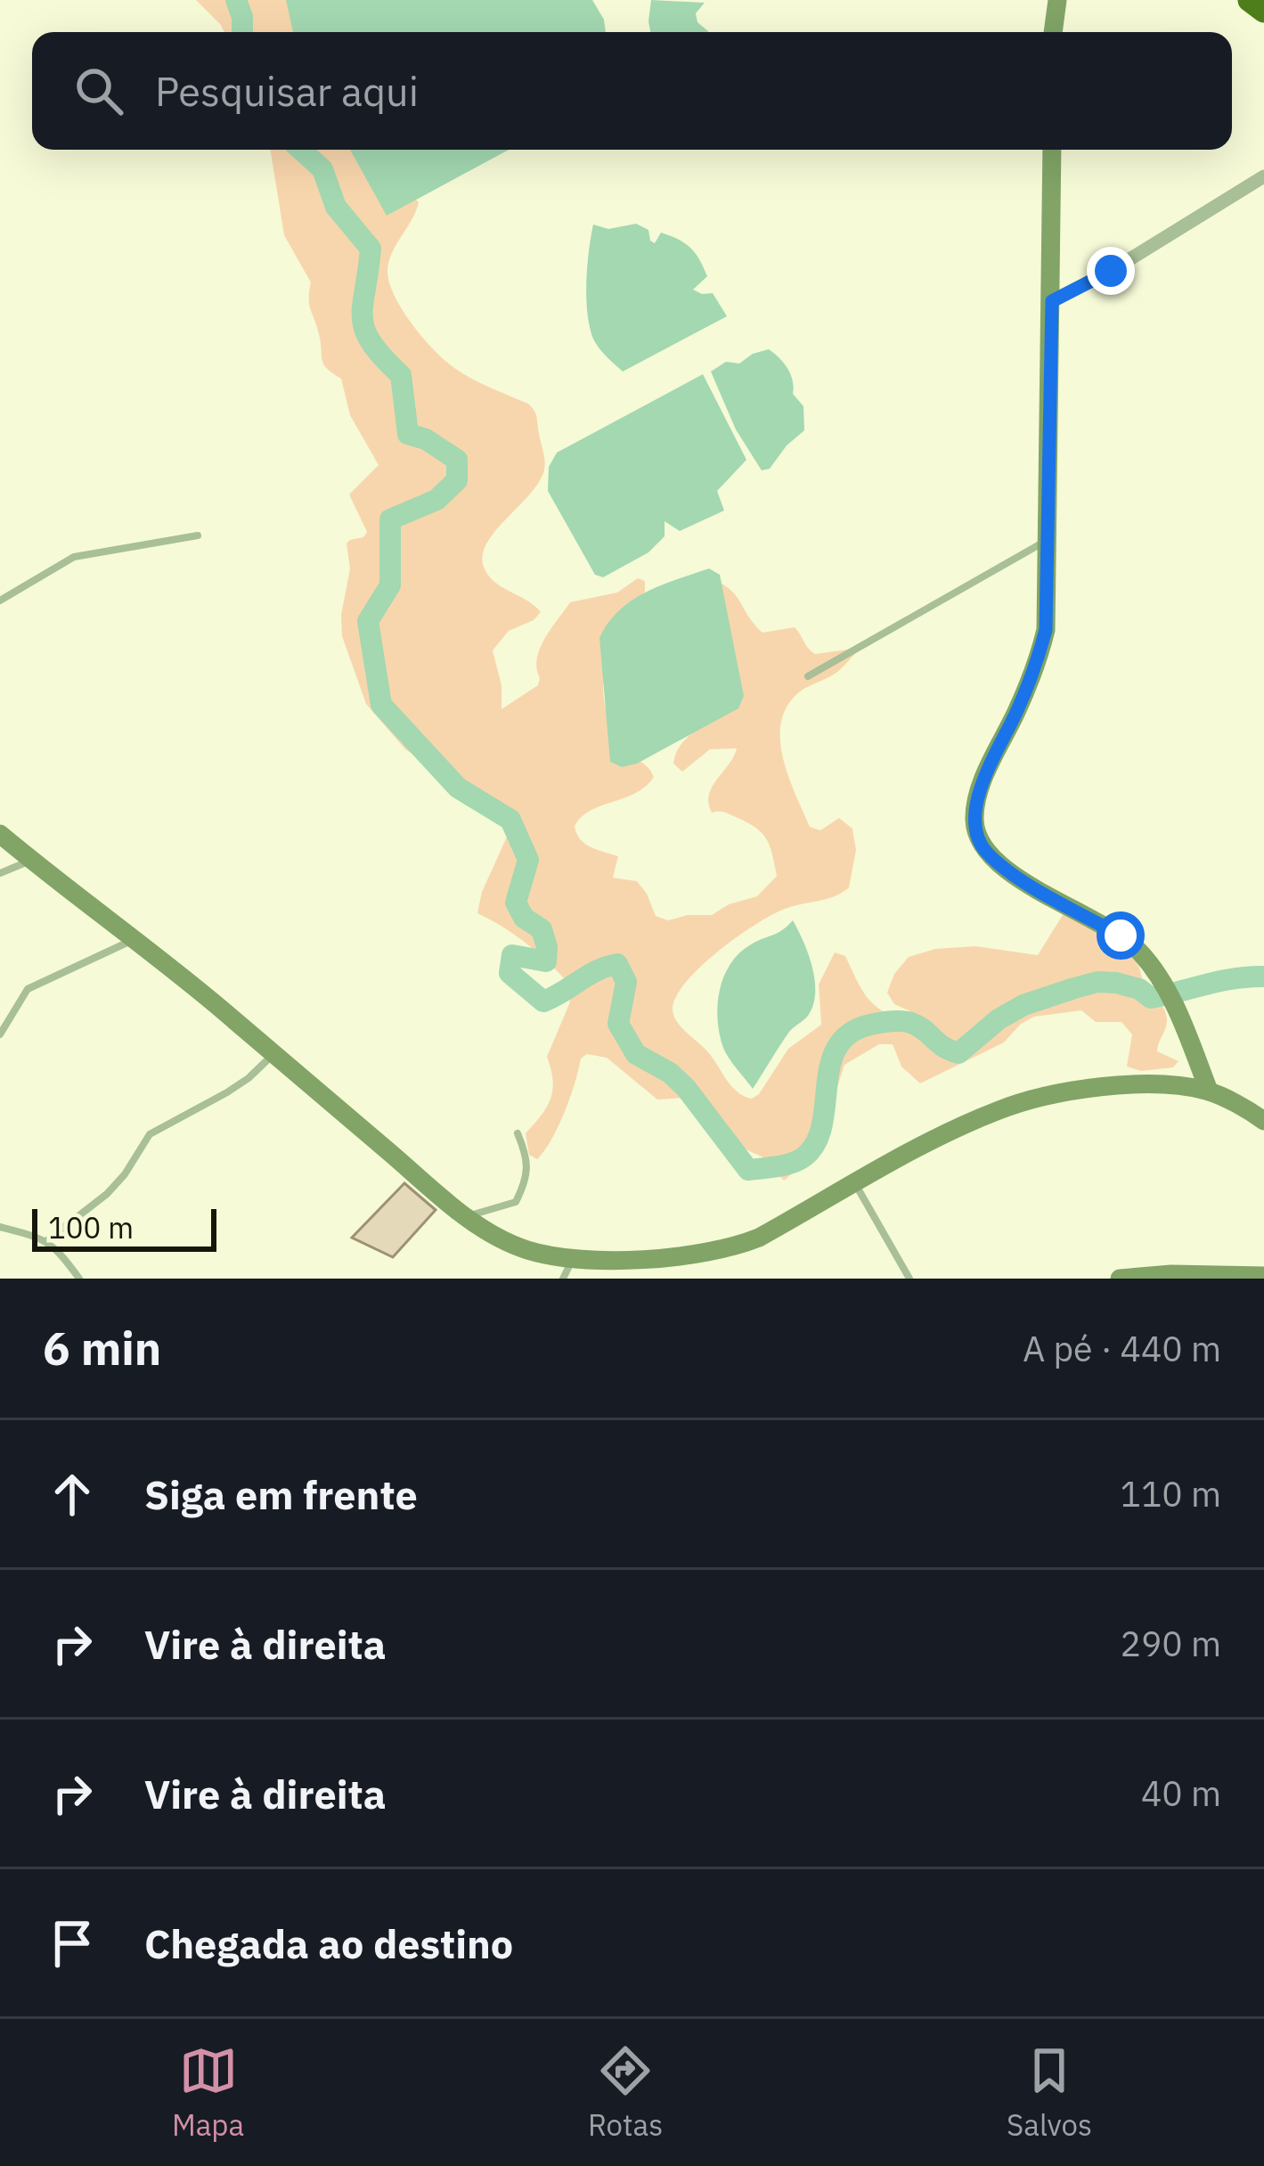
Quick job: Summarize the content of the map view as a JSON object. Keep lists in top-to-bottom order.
{
  "scale_bar": "100 m",
  "page": {
    "search": "Pesquisar aqui",
    "scale": "100 m",
    "heading": ["6 min", "A pé · 440 m"],
    "list": [
      ["Siga em frente", "110 m"],
      ["Vire à direita", "290 m"],
      ["Vire à direita", "40 m"],
      "Chegada ao destino"
    ],
    "nav": ["Mapa", "Rotas", "Salvos"]
  }
}
